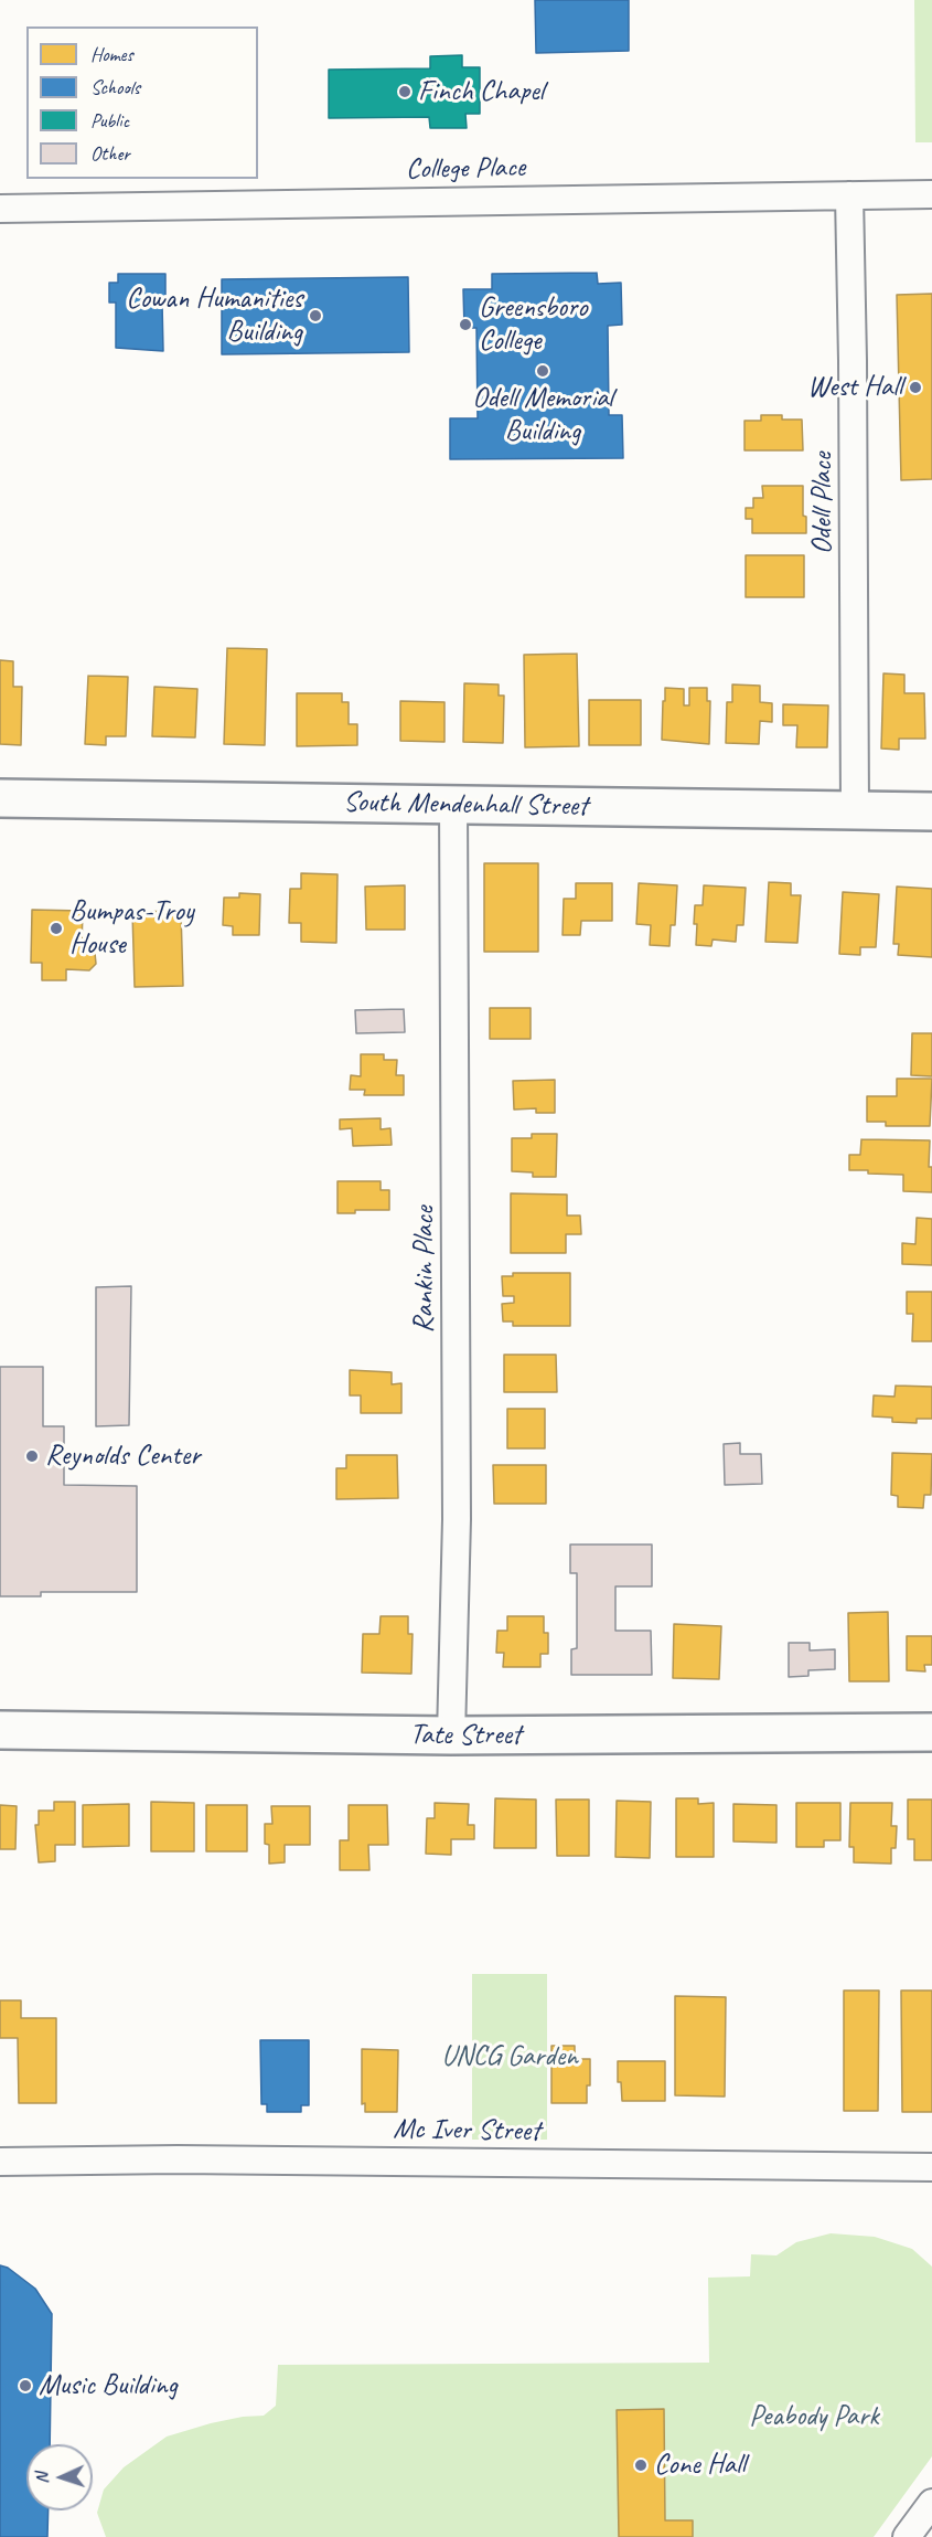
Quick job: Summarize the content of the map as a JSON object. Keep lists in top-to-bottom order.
{
  "streets": {
    "street": [
      "College Place",
      "Odell Place",
      "South Mendenhall Street",
      "Rankin Place",
      "Tate Street",
      "Mc Iver Street"
    ]
  },
  "crossings": [
    ["College Place", "Odell Place"],
    ["Odell Place", "South Mendenhall Street"],
    ["South Mendenhall Street", "Rankin Place"],
    ["Rankin Place", "Tate Street"]
  ],
  "parks": ["UNCG Garden", "Peabody Park"],
  "places": [
    "Finch Chapel",
    "Cowan Humanities Building",
    "Greensboro College",
    "Odell Memorial Building",
    "West Hall",
    "Bumpas-Troy House",
    "Reynolds Center",
    "Music Building",
    "Cone Hall"
  ],
  "legend": [
    "Homes",
    "Schools",
    "Public",
    "Other"
  ],
  "north": "left"
}
